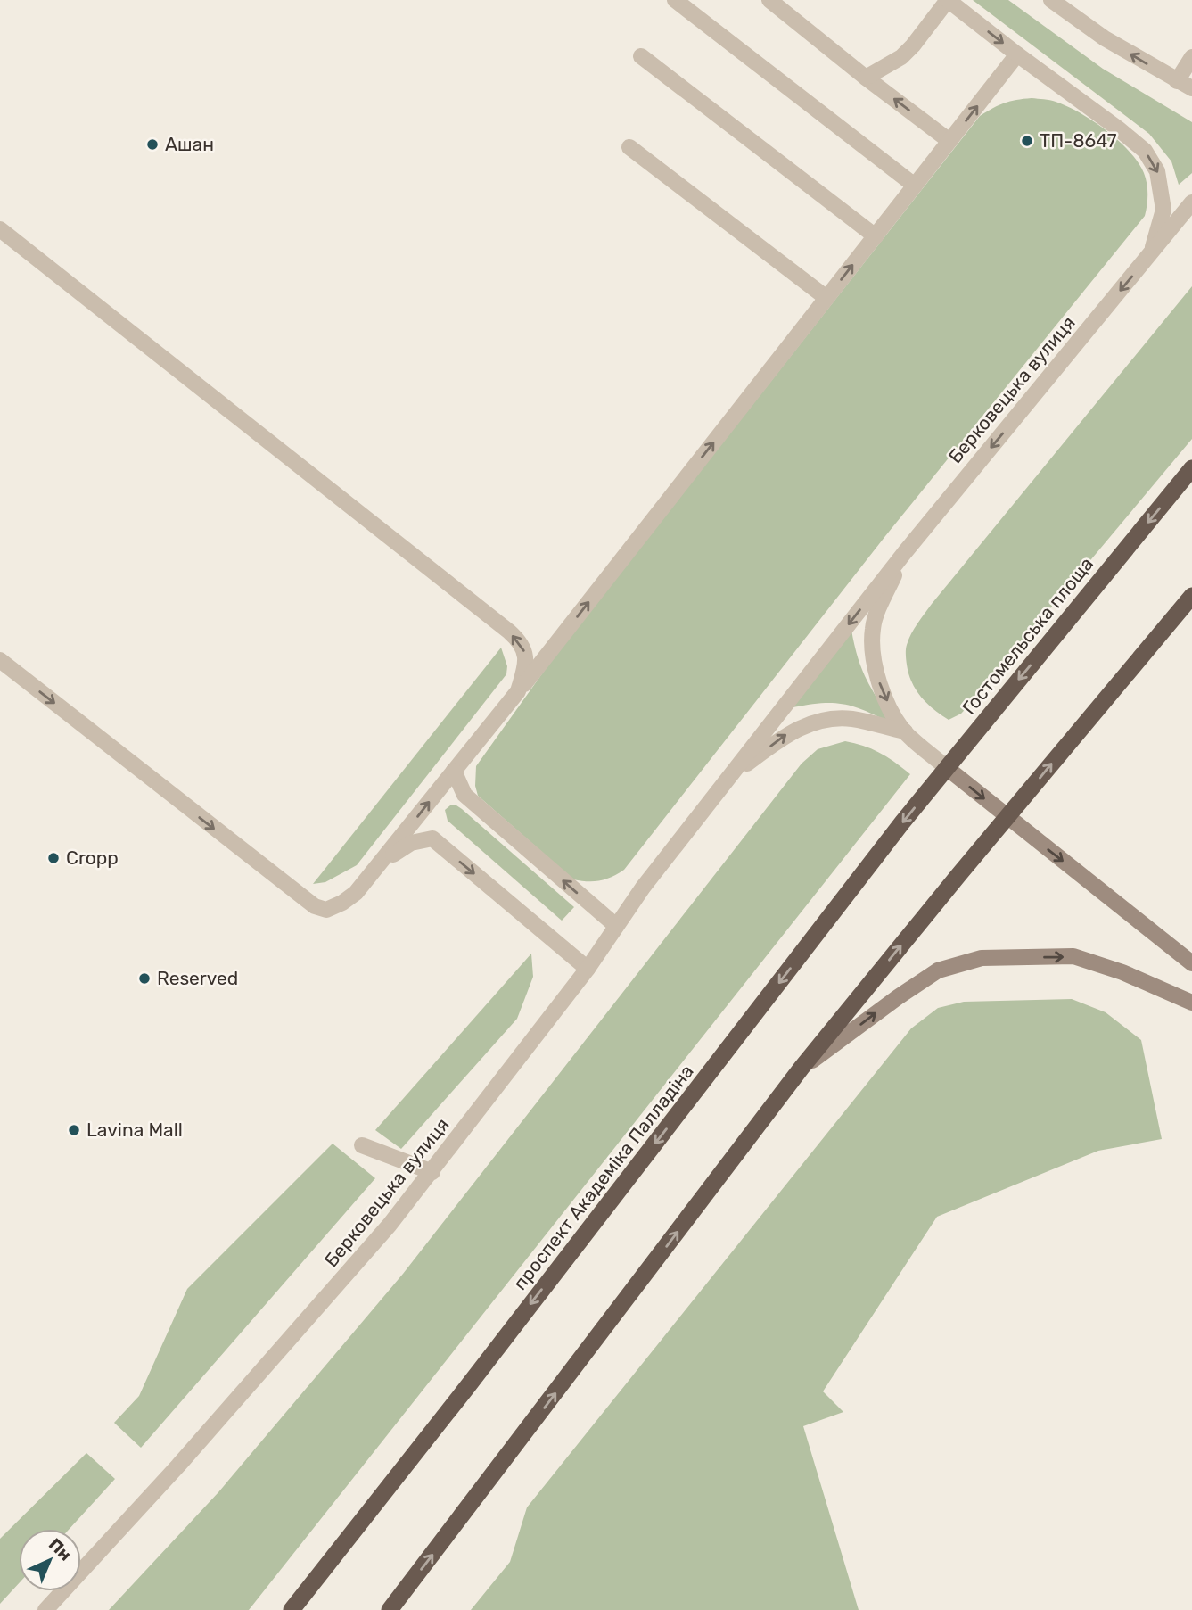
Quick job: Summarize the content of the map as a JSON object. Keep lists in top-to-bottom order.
{
  "streets": {
    "highway": ["Гостомельська площа", "проспект Академіка Палладіна"],
    "street": ["Берковецька вулиця"]
  },
  "crossings": [
    ["Берковецька вулиця", "Гостомельська площа"],
    ["Берковецька вулиця", "проспект Академіка Палладіна"],
    ["Гостомельська площа", "проспект Академіка Палладіна"]
  ],
  "places": [
    "ТП-8647",
    "Ашан",
    "Cropp",
    "Reserved",
    "Lavina Mall"
  ],
  "north": "top right"
}
